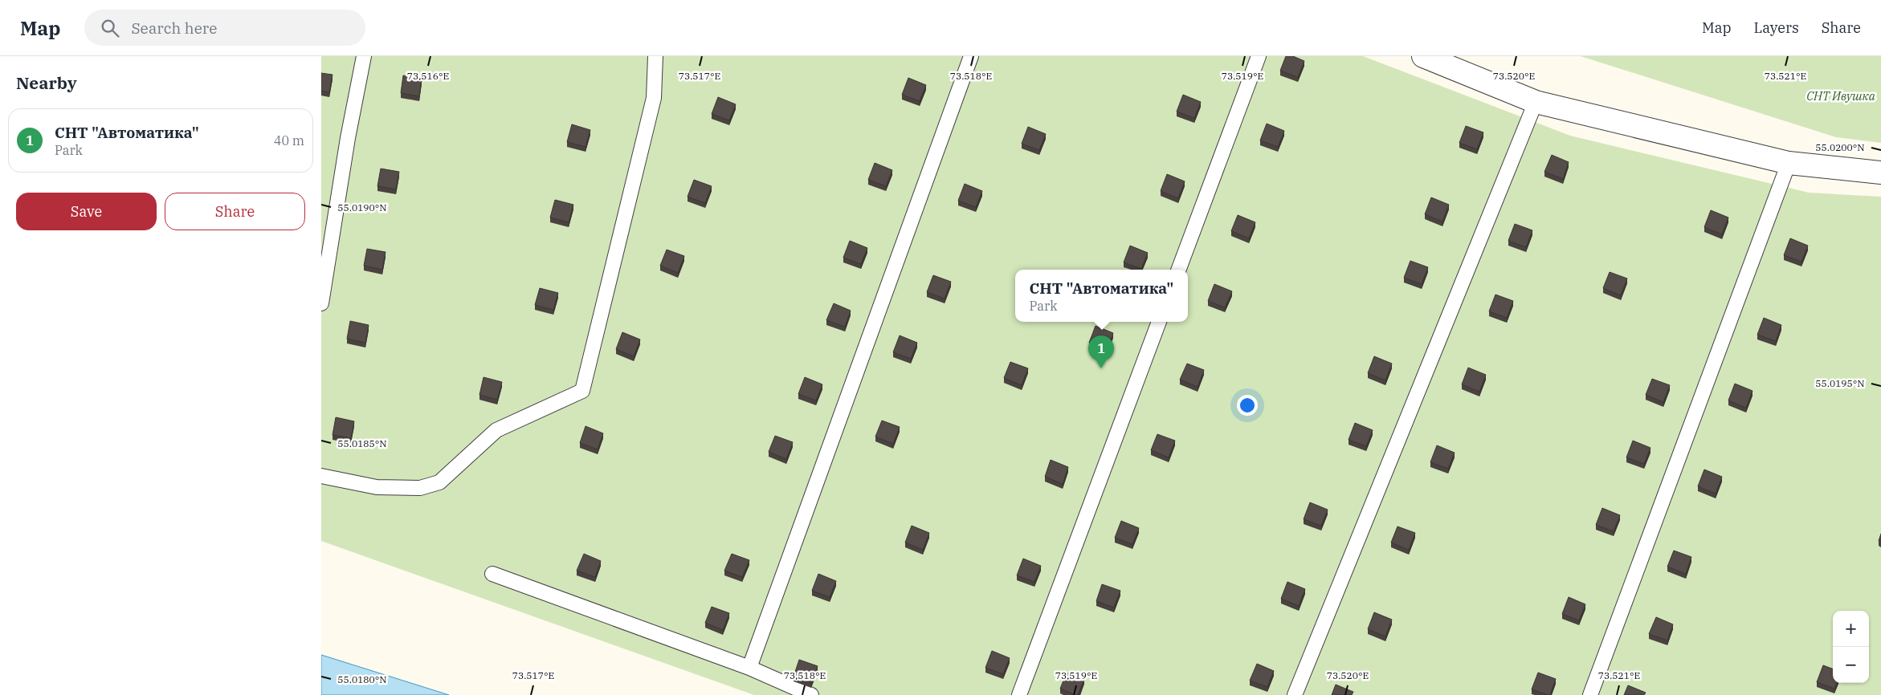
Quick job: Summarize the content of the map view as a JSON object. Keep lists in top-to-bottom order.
{
  "parks": ["СНТ Ивушка"],
  "page": {
    "header": "Map",
    "search": "Search here",
    "nav": ["Map", "Layers", "Share"],
    "heading": "Nearby",
    "list": [
      {
        "mark": "1",
        "name": "СНТ \"Автоматика\"",
        "note": "Park",
        "value": "40 m"
      }
    ],
    "buttons": ["Save", "Share"],
    "popup": ["СНТ \"Автоматика\"", "Park"],
    "pins": "1",
    "map_buttons": ["+", "−"]
  },
  "coordinates": [
    "73.516°E",
    "73.517°E",
    "73.518°E",
    "73.519°E",
    "73.520°E",
    "73.521°E",
    "55.0200°N",
    "55.0190°N",
    "55.0195°N",
    "55.0185°N",
    "55.0180°N"
  ]
}
